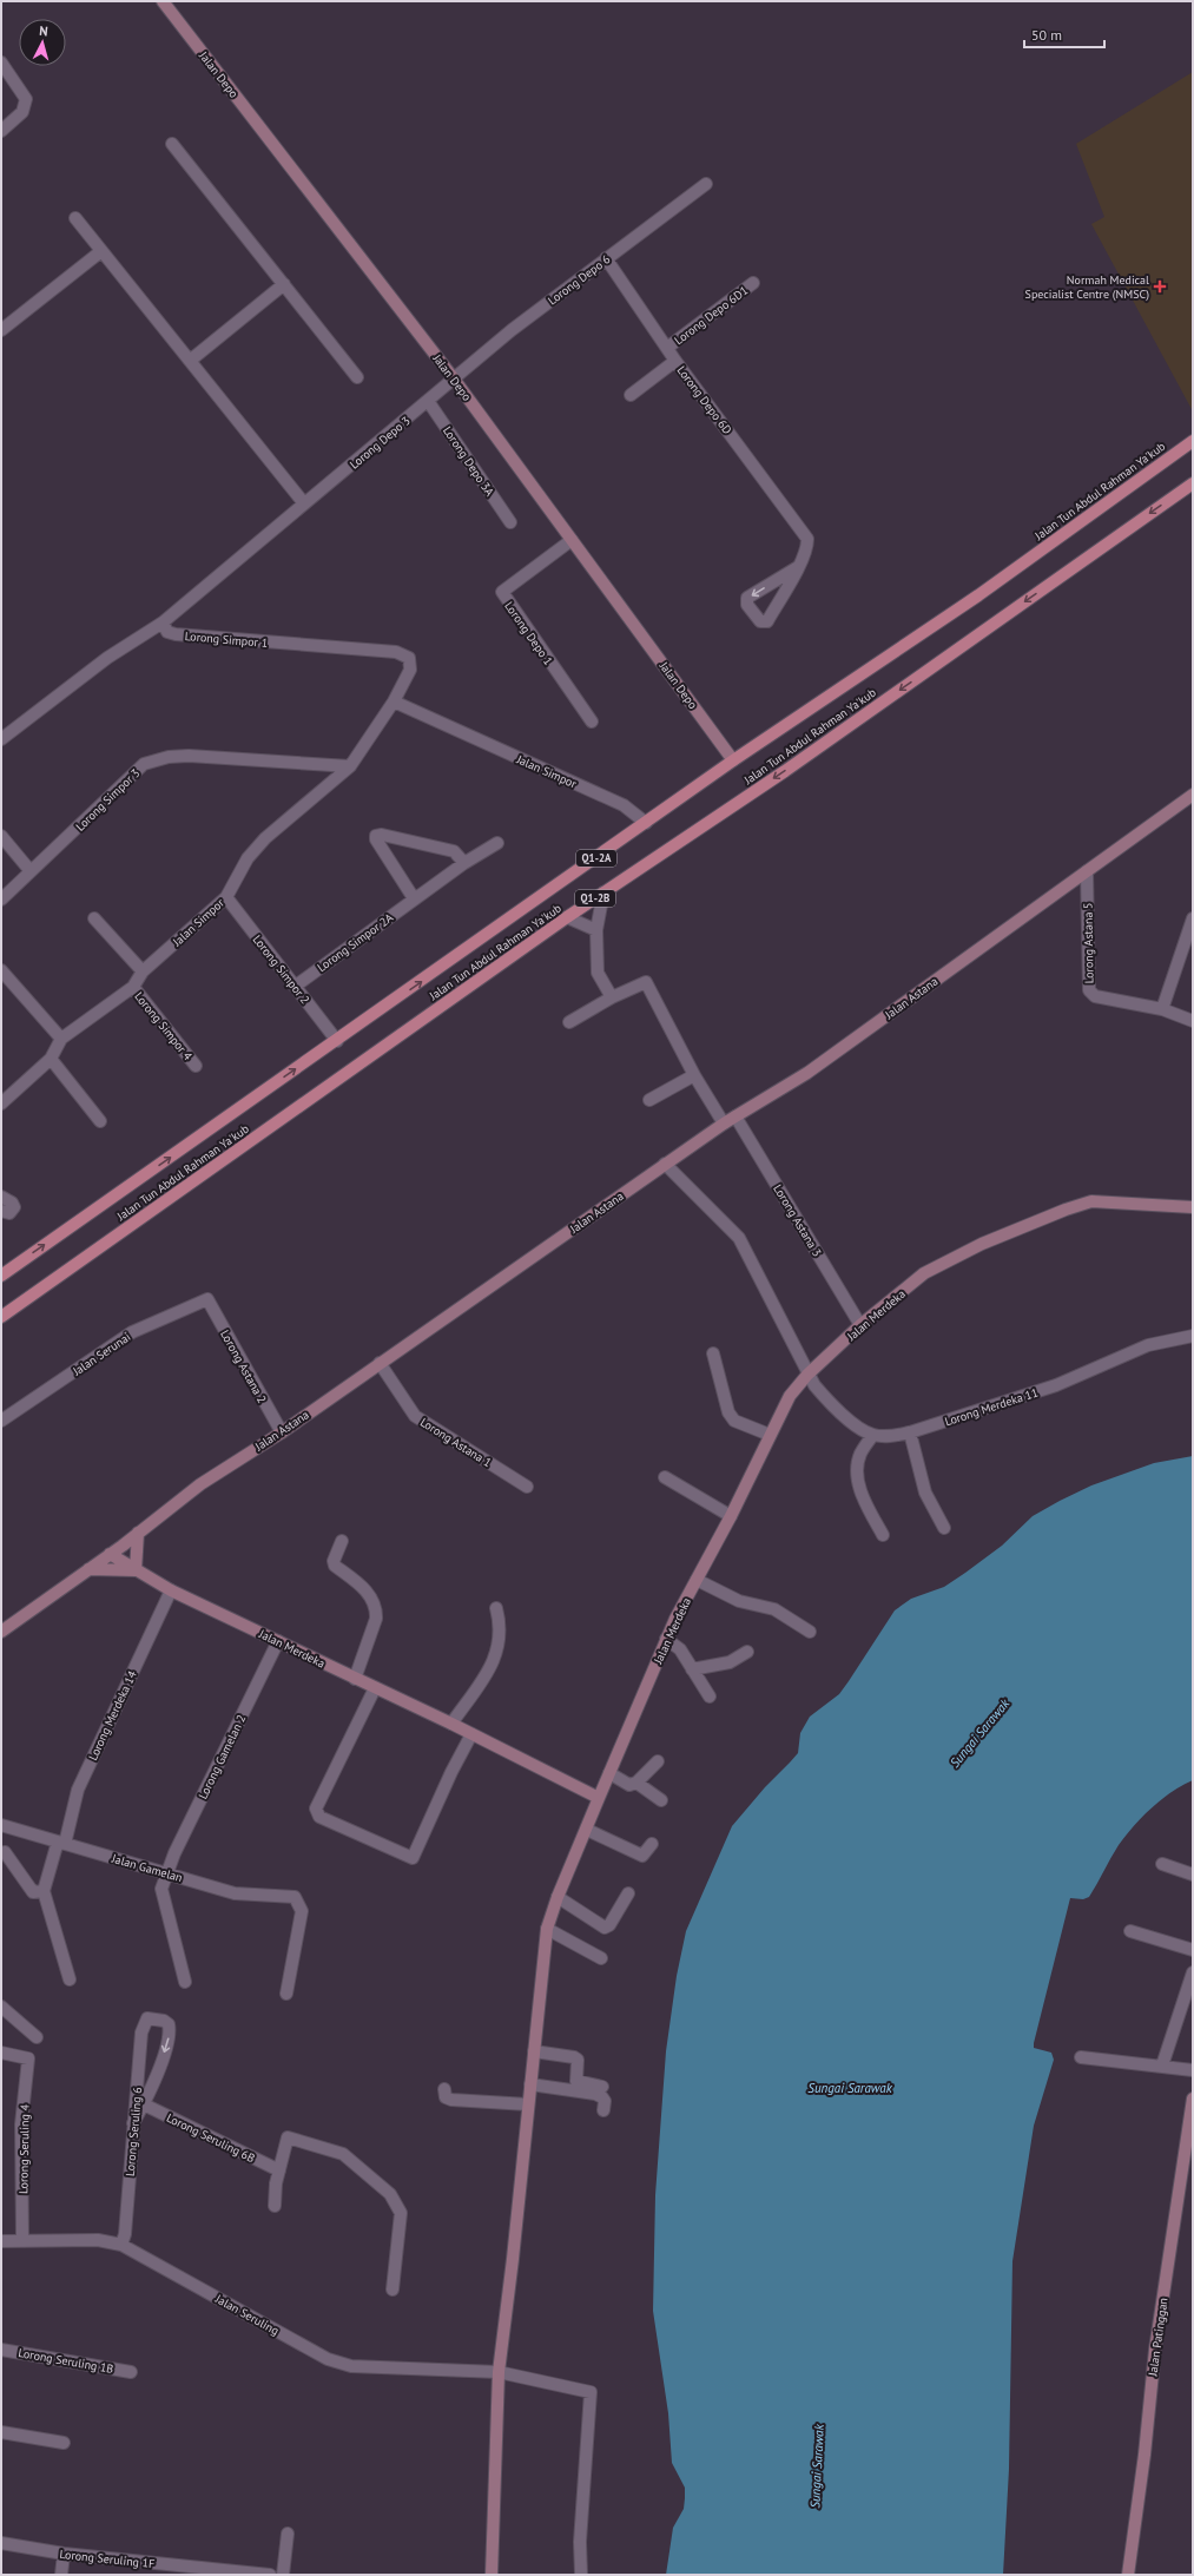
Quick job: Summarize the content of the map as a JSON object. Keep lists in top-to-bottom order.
{
  "streets": {
    "main road": ["Jalan Tun Abdul Rahman Ya'kub", "Q1-2A", "Q1-2B"],
    "street": [
      "Jalan Depo",
      "Lorong Depo 6",
      "Lorong Depo 6D1",
      "Lorong Depo 6D",
      "Lorong Depo 3",
      "Lorong Depo 3A",
      "Lorong Depo 1",
      "Lorong Simpor 1",
      "Jalan Simpor",
      "Lorong Simpor 3",
      "Lorong Simpor 2A",
      "Lorong Astana 5",
      "Lorong Simpor 2",
      "Jalan Astana",
      "Lorong Simpor 4",
      "Lorong Astana 3",
      "Jalan Merdeka",
      "Jalan Serunai",
      "Lorong Astana 2",
      "Lorong Merdeka 11",
      "Lorong Astana 1",
      "Lorong Merdeka 14",
      "Lorong Gamelan 2",
      "Jalan Gamelan",
      "Lorong Seruling 6",
      "Lorong Seruling 6B",
      "Lorong Seruling 4",
      "Jalan Seruling",
      "Jalan Patinggan",
      "Lorong Seruling 1B",
      "Lorong Seruling 1F"
    ]
  },
  "crossings": [
    ["Jalan Depo", "Lorong Depo 6"],
    ["Jalan Depo", "Lorong Depo 3"],
    ["Jalan Depo", "Jalan Tun Abdul Rahman Ya'kub"],
    ["Jalan Depo", "Lorong Depo 1"],
    ["Lorong Depo 6", "Lorong Depo 6D"],
    ["Lorong Depo 6", "Lorong Depo 3"],
    ["Lorong Depo 6D1", "Lorong Depo 6D"],
    ["Lorong Depo 3", "Lorong Depo 3A"],
    ["Jalan Tun Abdul Rahman Ya'kub", "Jalan Simpor"],
    ["Jalan Tun Abdul Rahman Ya'kub", "Lorong Simpor 2"],
    ["Lorong Simpor 1", "Jalan Simpor"],
    ["Jalan Simpor", "Lorong Simpor 3"],
    ["Jalan Simpor", "Lorong Simpor 2"],
    ["Jalan Simpor", "Lorong Simpor 4"],
    ["Lorong Simpor 2A", "Lorong Simpor 2"],
    ["Lorong Astana 5", "Jalan Astana"],
    ["Jalan Astana", "Lorong Astana 3"],
    ["Jalan Astana", "Jalan Merdeka"],
    ["Jalan Astana", "Lorong Astana 2"],
    ["Jalan Astana", "Lorong Astana 1"],
    ["Lorong Astana 3", "Jalan Merdeka"],
    ["Jalan Merdeka", "Lorong Merdeka 14"],
    ["Jalan Merdeka", "Lorong Gamelan 2"],
    ["Jalan Serunai", "Lorong Astana 2"],
    ["Lorong Merdeka 14", "Jalan Gamelan"],
    ["Lorong Gamelan 2", "Jalan Gamelan"],
    ["Lorong Seruling 6", "Lorong Seruling 6B"],
    ["Lorong Seruling 6", "Jalan Seruling"],
    ["Lorong Seruling 4", "Jalan Seruling"]
  ],
  "water": ["Sungai Sarawak"],
  "places": {
    "health": ["Normah Medical Specialist Centre (NMSC)"]
  },
  "scale_bar": "50 m",
  "north": "top"
}
